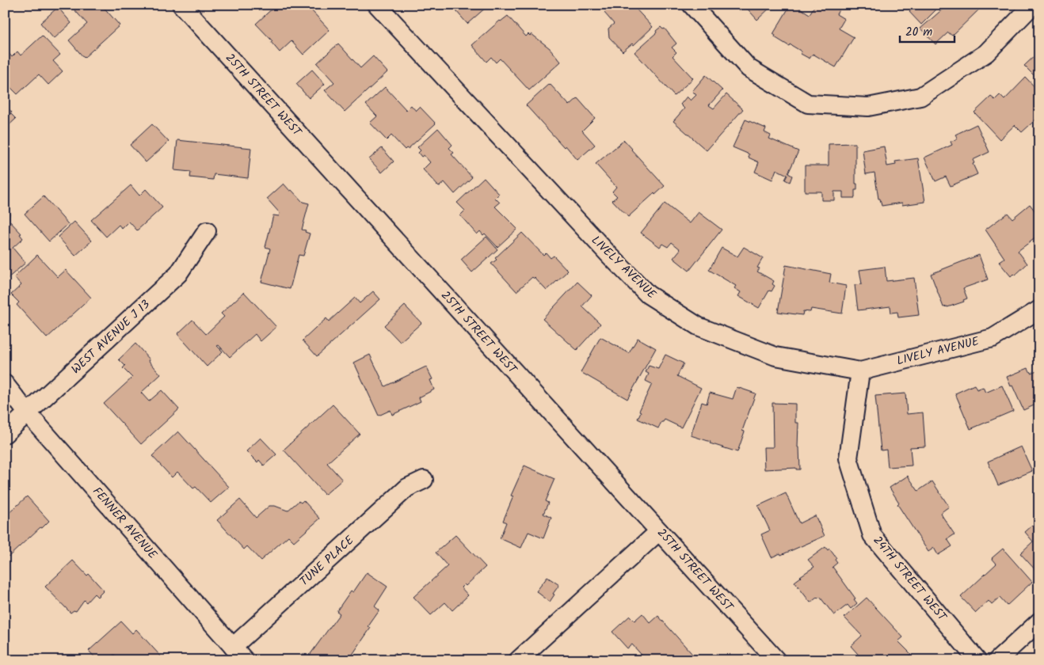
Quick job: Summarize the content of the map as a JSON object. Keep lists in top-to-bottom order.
{
  "streets": {
    "street": [
      "25TH STREET WEST",
      "LIVELY AVENUE",
      "WEST AVENUE J 13",
      "FENNER AVENUE",
      "TUNE PLACE",
      "24TH STREET WEST"
    ]
  },
  "crossings": [
    ["LIVELY AVENUE", "24TH STREET WEST"],
    ["WEST AVENUE J 13", "FENNER AVENUE"],
    ["FENNER AVENUE", "TUNE PLACE"]
  ],
  "scale_bar": "20 m"
}
